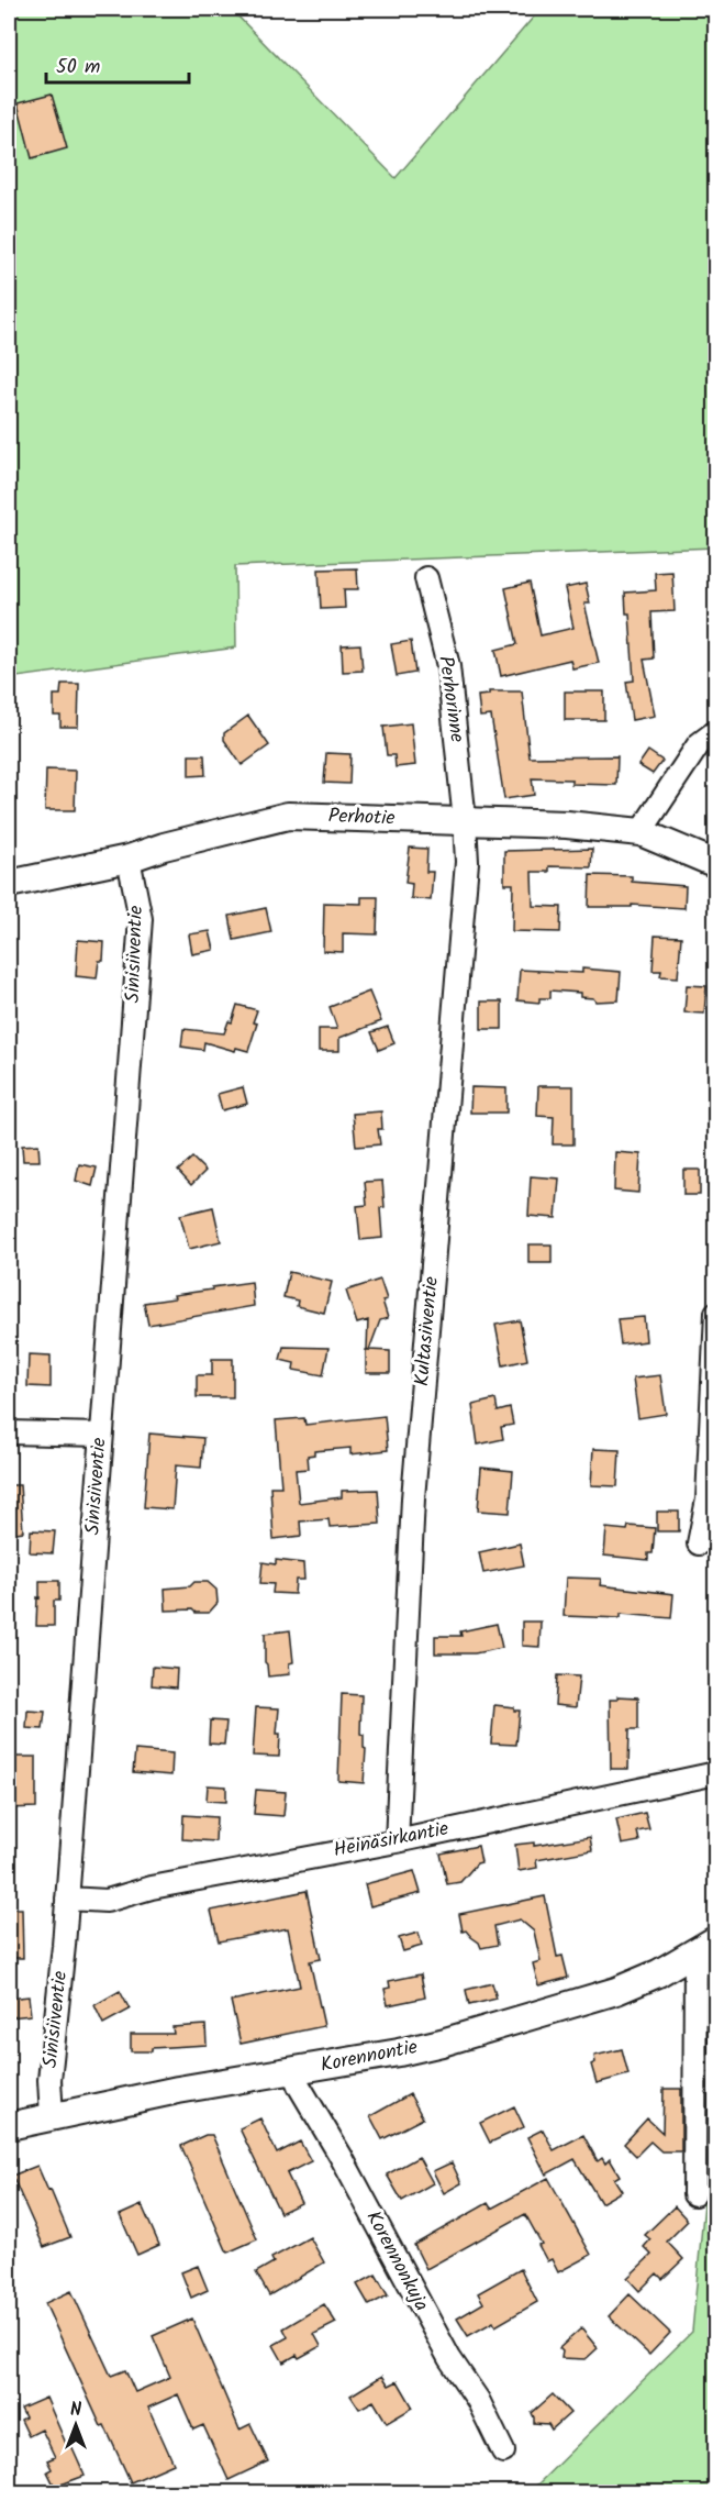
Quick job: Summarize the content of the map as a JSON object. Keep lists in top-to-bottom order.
{
  "streets": {
    "street": [
      "Perhorinne",
      "Perhotie",
      "Sinisiiventie",
      "Kultasiiventie",
      "Heinäsirkantie",
      "Korennontie",
      "Korennonkuja"
    ]
  },
  "crossings": [
    ["Perhorinne", "Perhotie"],
    ["Perhorinne", "Kultasiiventie"],
    ["Perhotie", "Sinisiiventie"],
    ["Perhotie", "Kultasiiventie"],
    ["Sinisiiventie", "Heinäsirkantie"],
    ["Sinisiiventie", "Korennontie"],
    ["Kultasiiventie", "Heinäsirkantie"],
    ["Korennontie", "Korennonkuja"]
  ],
  "scale_bar": "50 m",
  "north": "top"
}
